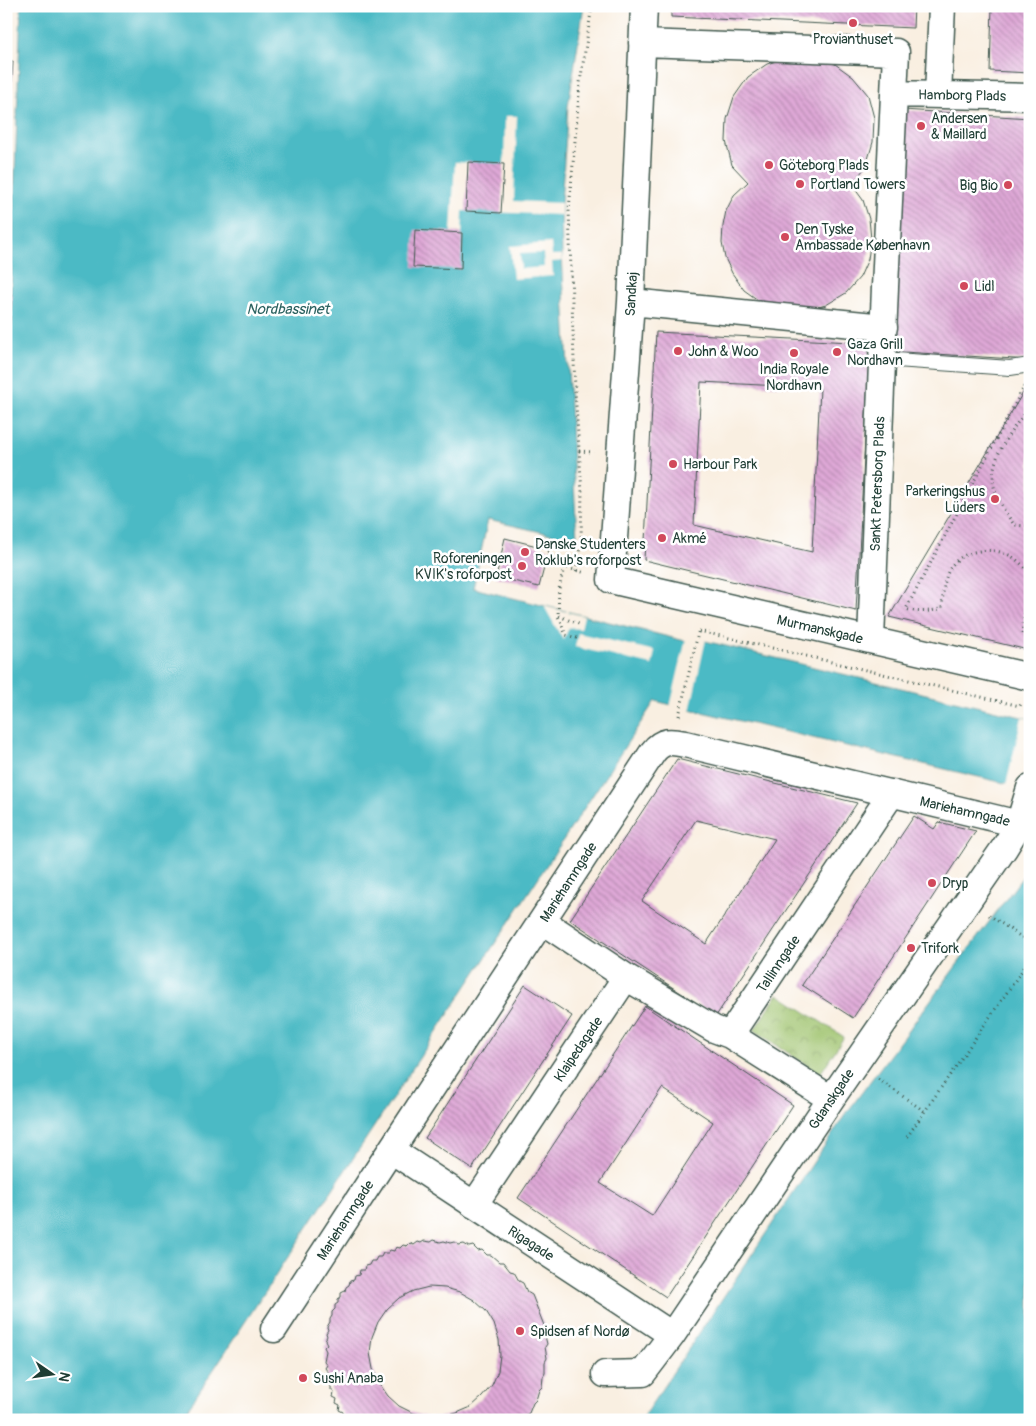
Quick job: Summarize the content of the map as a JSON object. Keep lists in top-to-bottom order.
{
  "streets": {
    "street": [
      "Hamborg Plads",
      "Sandkaj",
      "Sankt Petersborg Plads",
      "Murmanskgade",
      "Mariehamngade",
      "Tallinngade",
      "Klaipedagade",
      "Gdanskgade",
      "Rigagade"
    ]
  },
  "crossings": [
    ["Sandkaj", "Murmanskgade"],
    ["Sankt Petersborg Plads", "Murmanskgade"],
    ["Mariehamngade", "Tallinngade"],
    ["Mariehamngade", "Gdanskgade"],
    ["Mariehamngade", "Rigagade"],
    ["Klaipedagade", "Rigagade"],
    ["Gdanskgade", "Rigagade"]
  ],
  "water": ["Nordbassinet"],
  "places": [
    "Provianthuset",
    "Andersen & Maillard",
    "Göteborg Plads",
    "Portland Towers",
    "Big Bio",
    "Den Tyske Ambassade København",
    "Lidl",
    "John & Woo",
    "Gaza Grill Nordhavn",
    "India Royale Nordhavn",
    "Harbour Park",
    "Parkeringshus Lüders",
    "Akmé",
    "Danske Studenters Roklub's roforpost",
    "Roforeningen KVIK's roforpost",
    "Dryp",
    "Trifork",
    "Spidsen af Nordø",
    "Sushi Anaba"
  ],
  "north": "right"
}
